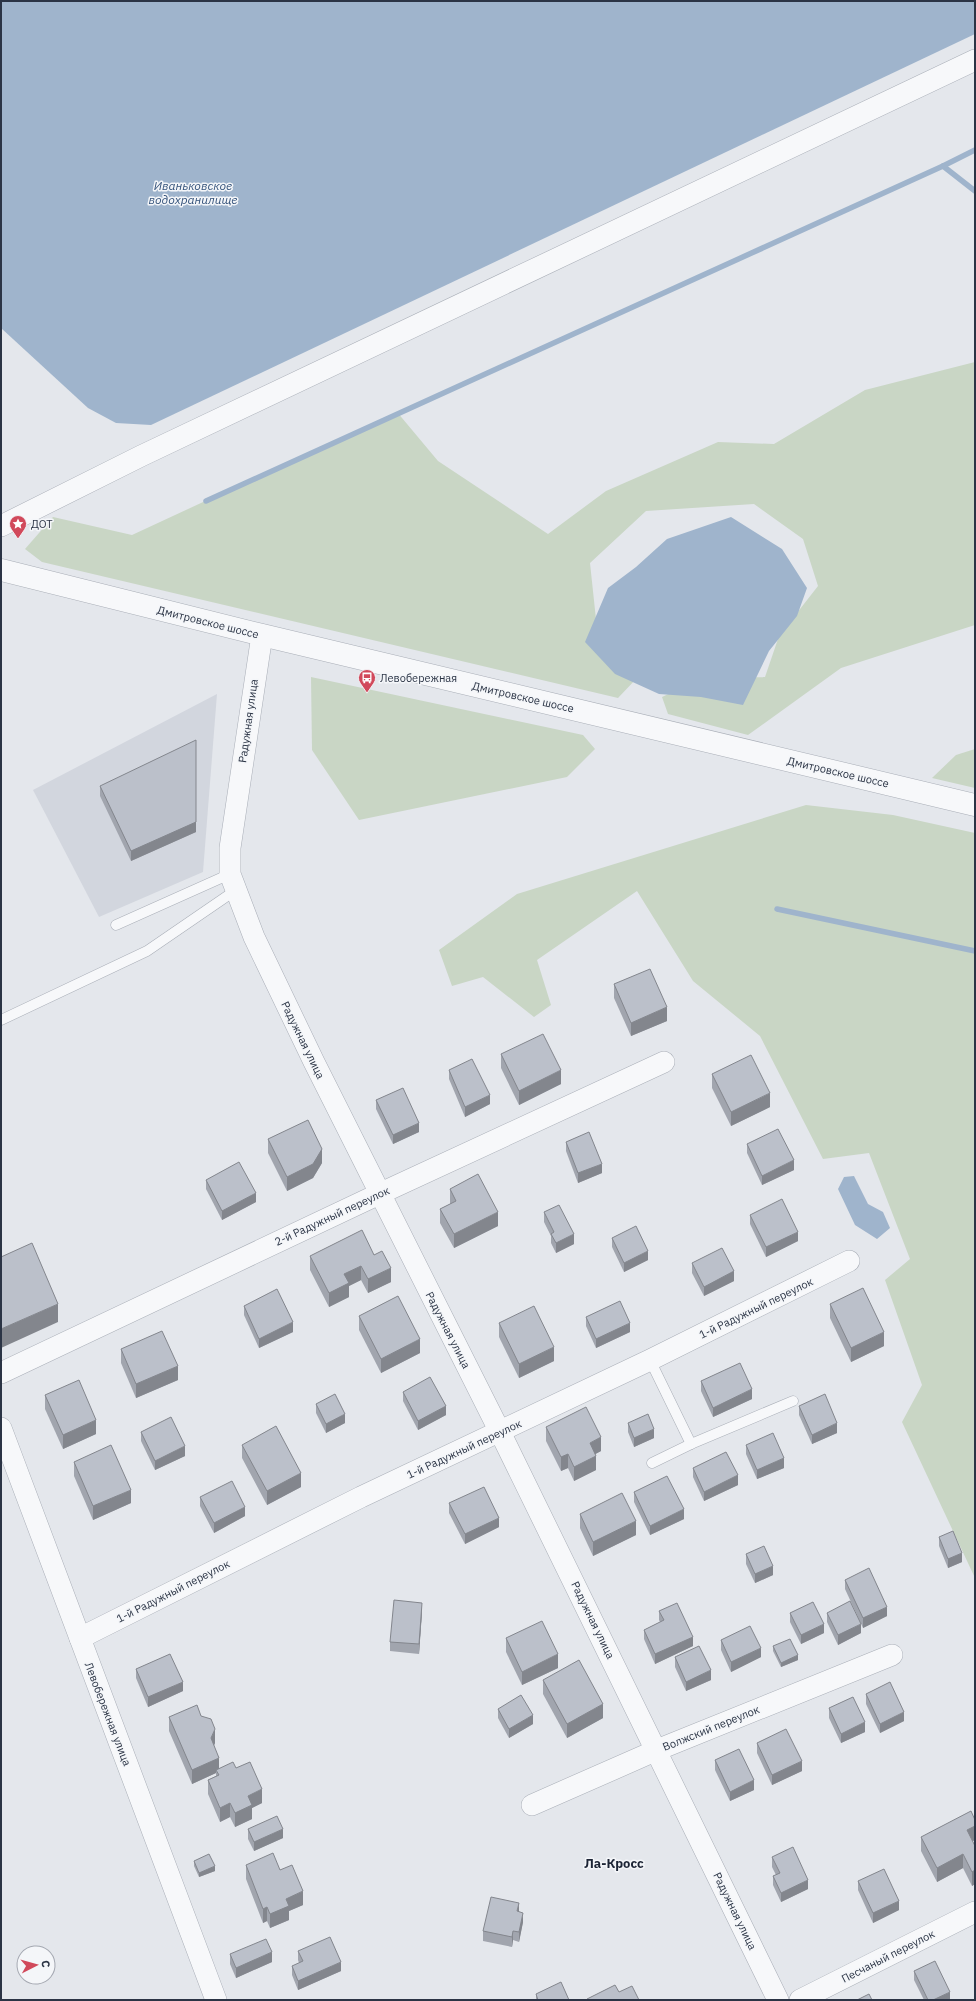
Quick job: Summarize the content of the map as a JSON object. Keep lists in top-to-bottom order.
{
  "streets": {
    "street": [
      "Дмитровское шоссе",
      "Радужная улица",
      "2-й Радужный переулок",
      "1-й Радужный переулок",
      "Левобережная улица",
      "Волжский переулок",
      "Песчаный переулок"
    ]
  },
  "crossings": [
    ["Дмитровское шоссе", "Радужная улица"],
    ["Радужная улица", "2-й Радужный переулок"],
    ["Радужная улица", "1-й Радужный переулок"],
    ["Радужная улица", "Волжский переулок"],
    ["1-й Радужный переулок", "Левобережная улица"]
  ],
  "districts": ["Ла-Кросс"],
  "water": ["Иваньковское водохранилище"],
  "places": {
    "place": ["ДОТ"],
    "bus stop": ["Левобережная"]
  },
  "north": "right"
}
